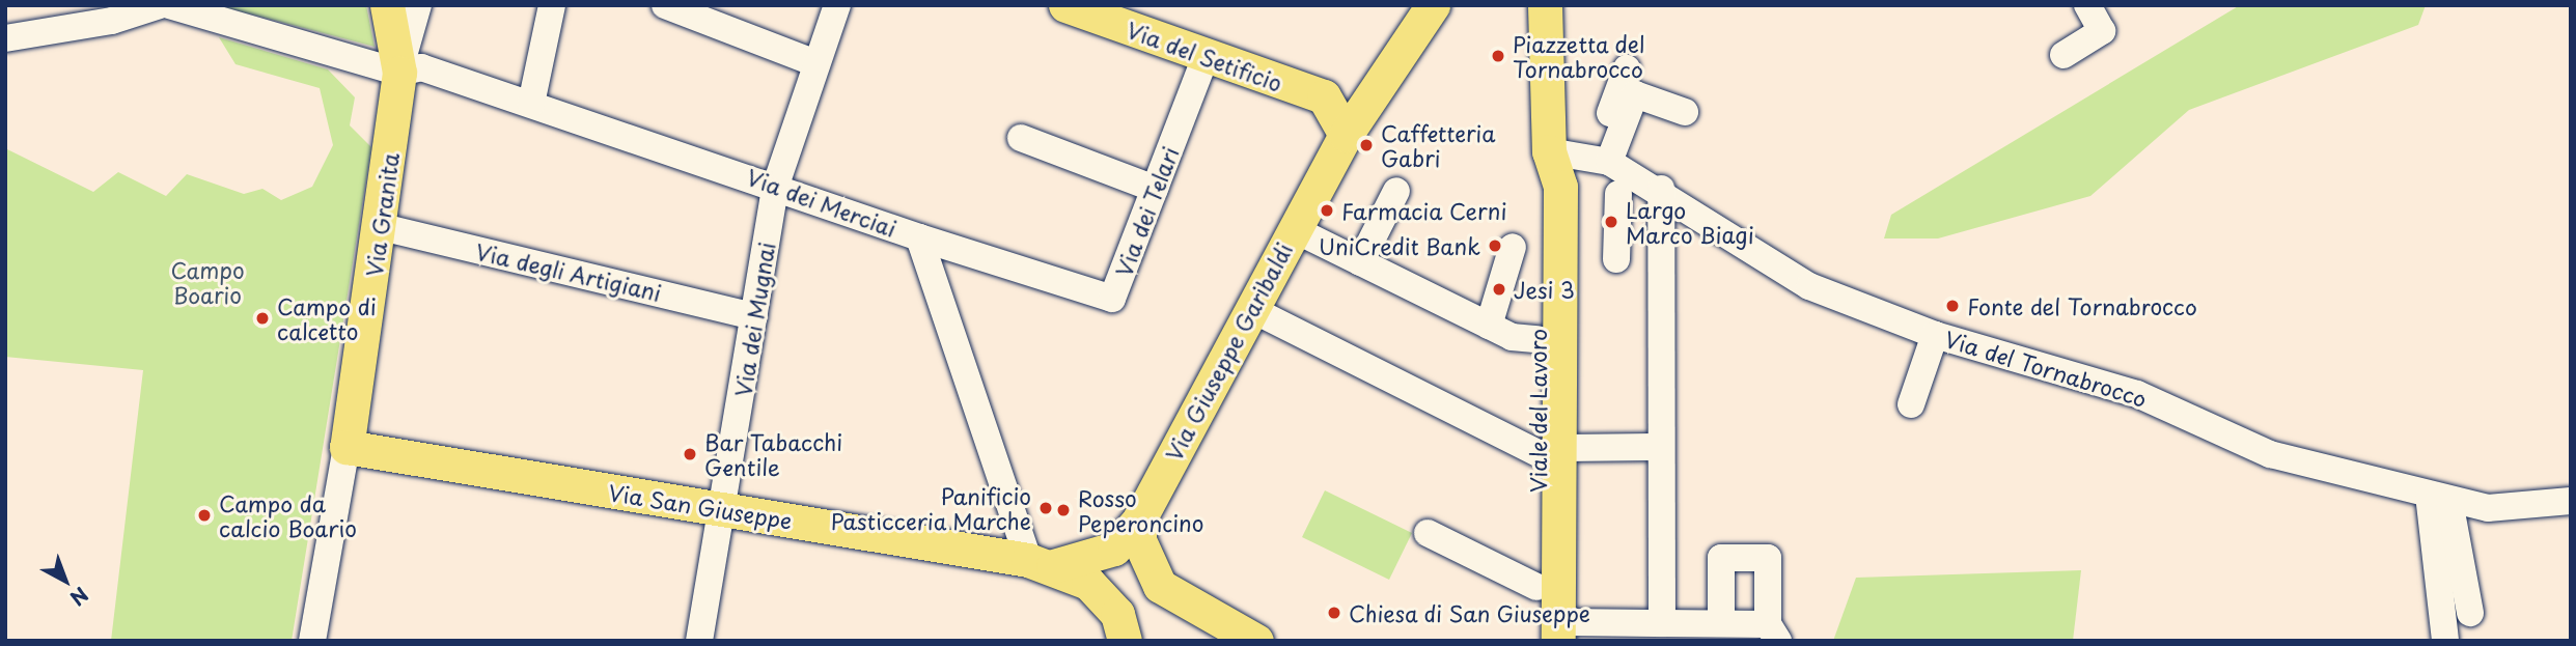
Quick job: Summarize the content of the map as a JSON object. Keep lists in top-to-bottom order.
{
  "streets": {
    "main road": [
      "Via del Setificio",
      "Via Granita",
      "Via Giuseppe Garibaldi",
      "Viale del Lavoro",
      "Via San Giuseppe"
    ],
    "street": [
      "Via dei Merciai",
      "Via dei Telari",
      "Via degli Artigiani",
      "Via dei Mugnai",
      "Via del Tornabrocco"
    ]
  },
  "crossings": [
    ["Via del Setificio", "Via dei Telari"],
    ["Via del Setificio", "Via Giuseppe Garibaldi"],
    ["Via dei Merciai", "Via dei Telari"],
    ["Via dei Merciai", "Via Granita"],
    ["Via dei Merciai", "Via dei Mugnai"],
    ["Via dei Merciai", "Via Giuseppe Garibaldi"],
    ["Via dei Merciai", "Via San Giuseppe"],
    ["Via Granita", "Via degli Artigiani"],
    ["Via Granita", "Via San Giuseppe"],
    ["Via degli Artigiani", "Via dei Mugnai"],
    ["Via dei Mugnai", "Via San Giuseppe"],
    ["Via Giuseppe Garibaldi", "Via San Giuseppe"],
    ["Via del Tornabrocco", "Viale del Lavoro"]
  ],
  "parks": ["Campo Boario"],
  "places": [
    "Piazzetta del Tornabrocco",
    "Caffetteria Gabri",
    "Farmacia Cerni",
    "Largo Marco Biagi",
    "UniCredit Bank",
    "Jesi 3",
    "Fonte del Tornabrocco",
    "Campo di calcetto",
    "Bar Tabacchi Gentile",
    "Panificio Pasticceria Marche",
    "Rosso Peperoncino",
    "Campo da calcio Boario",
    "Chiesa di San Giuseppe"
  ],
  "north": "bottom right"
}
